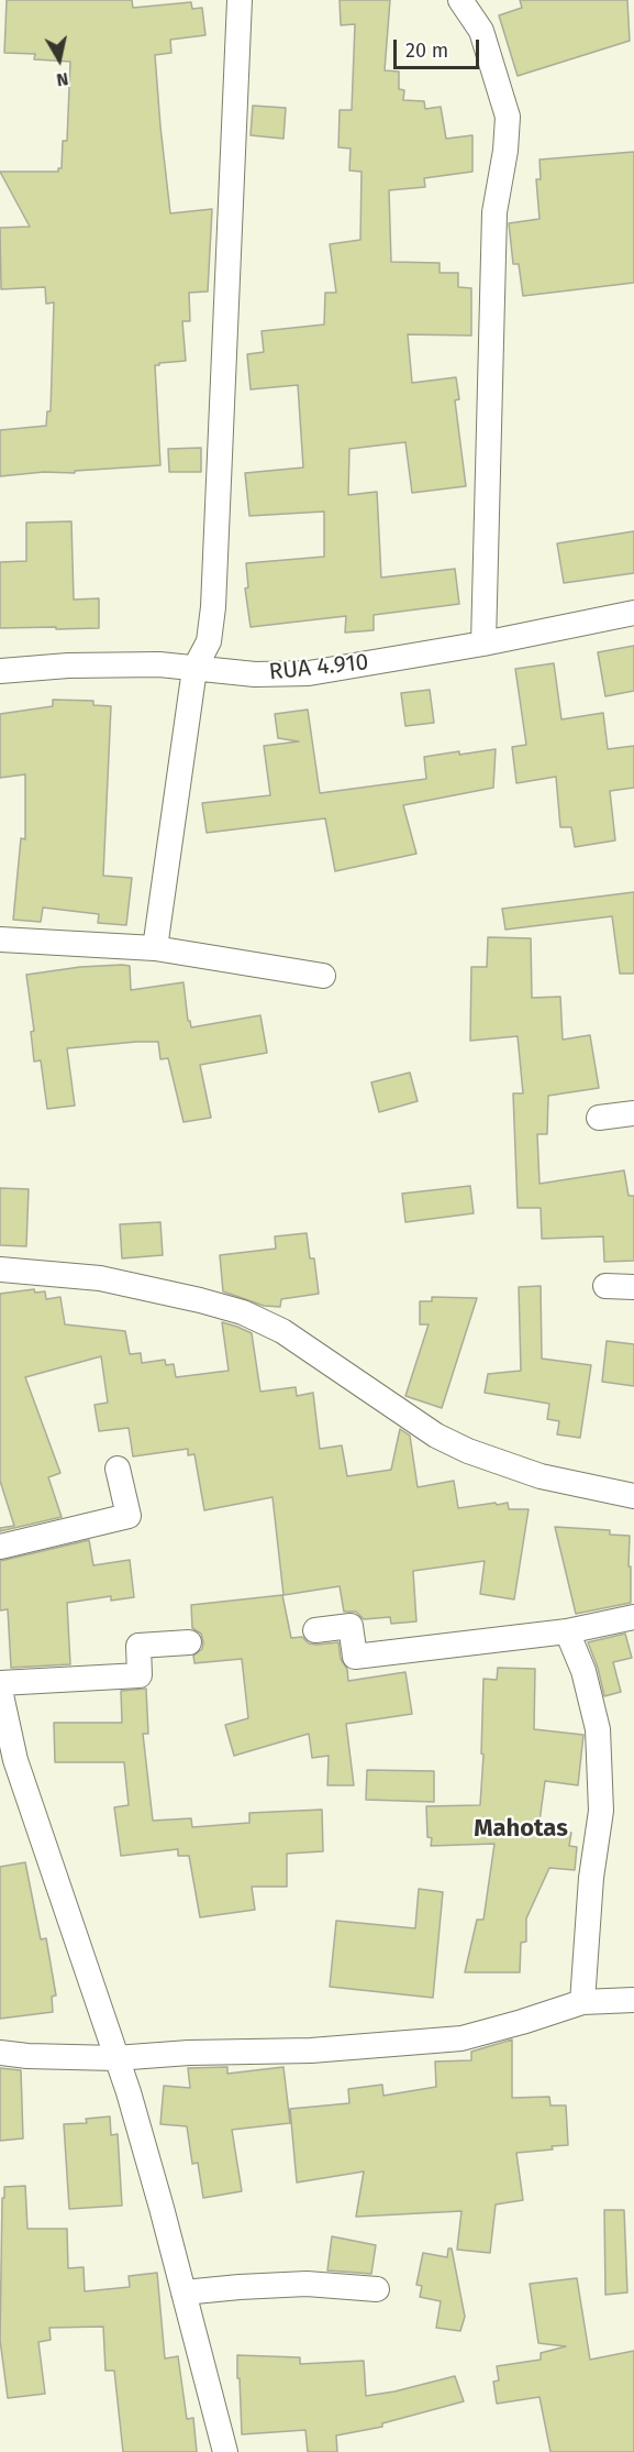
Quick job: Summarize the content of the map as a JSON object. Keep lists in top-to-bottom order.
{
  "streets": {
    "street": ["RUA 4.910"]
  },
  "districts": ["Mahotas"],
  "scale_bar": "20 m",
  "north": "bottom"
}
